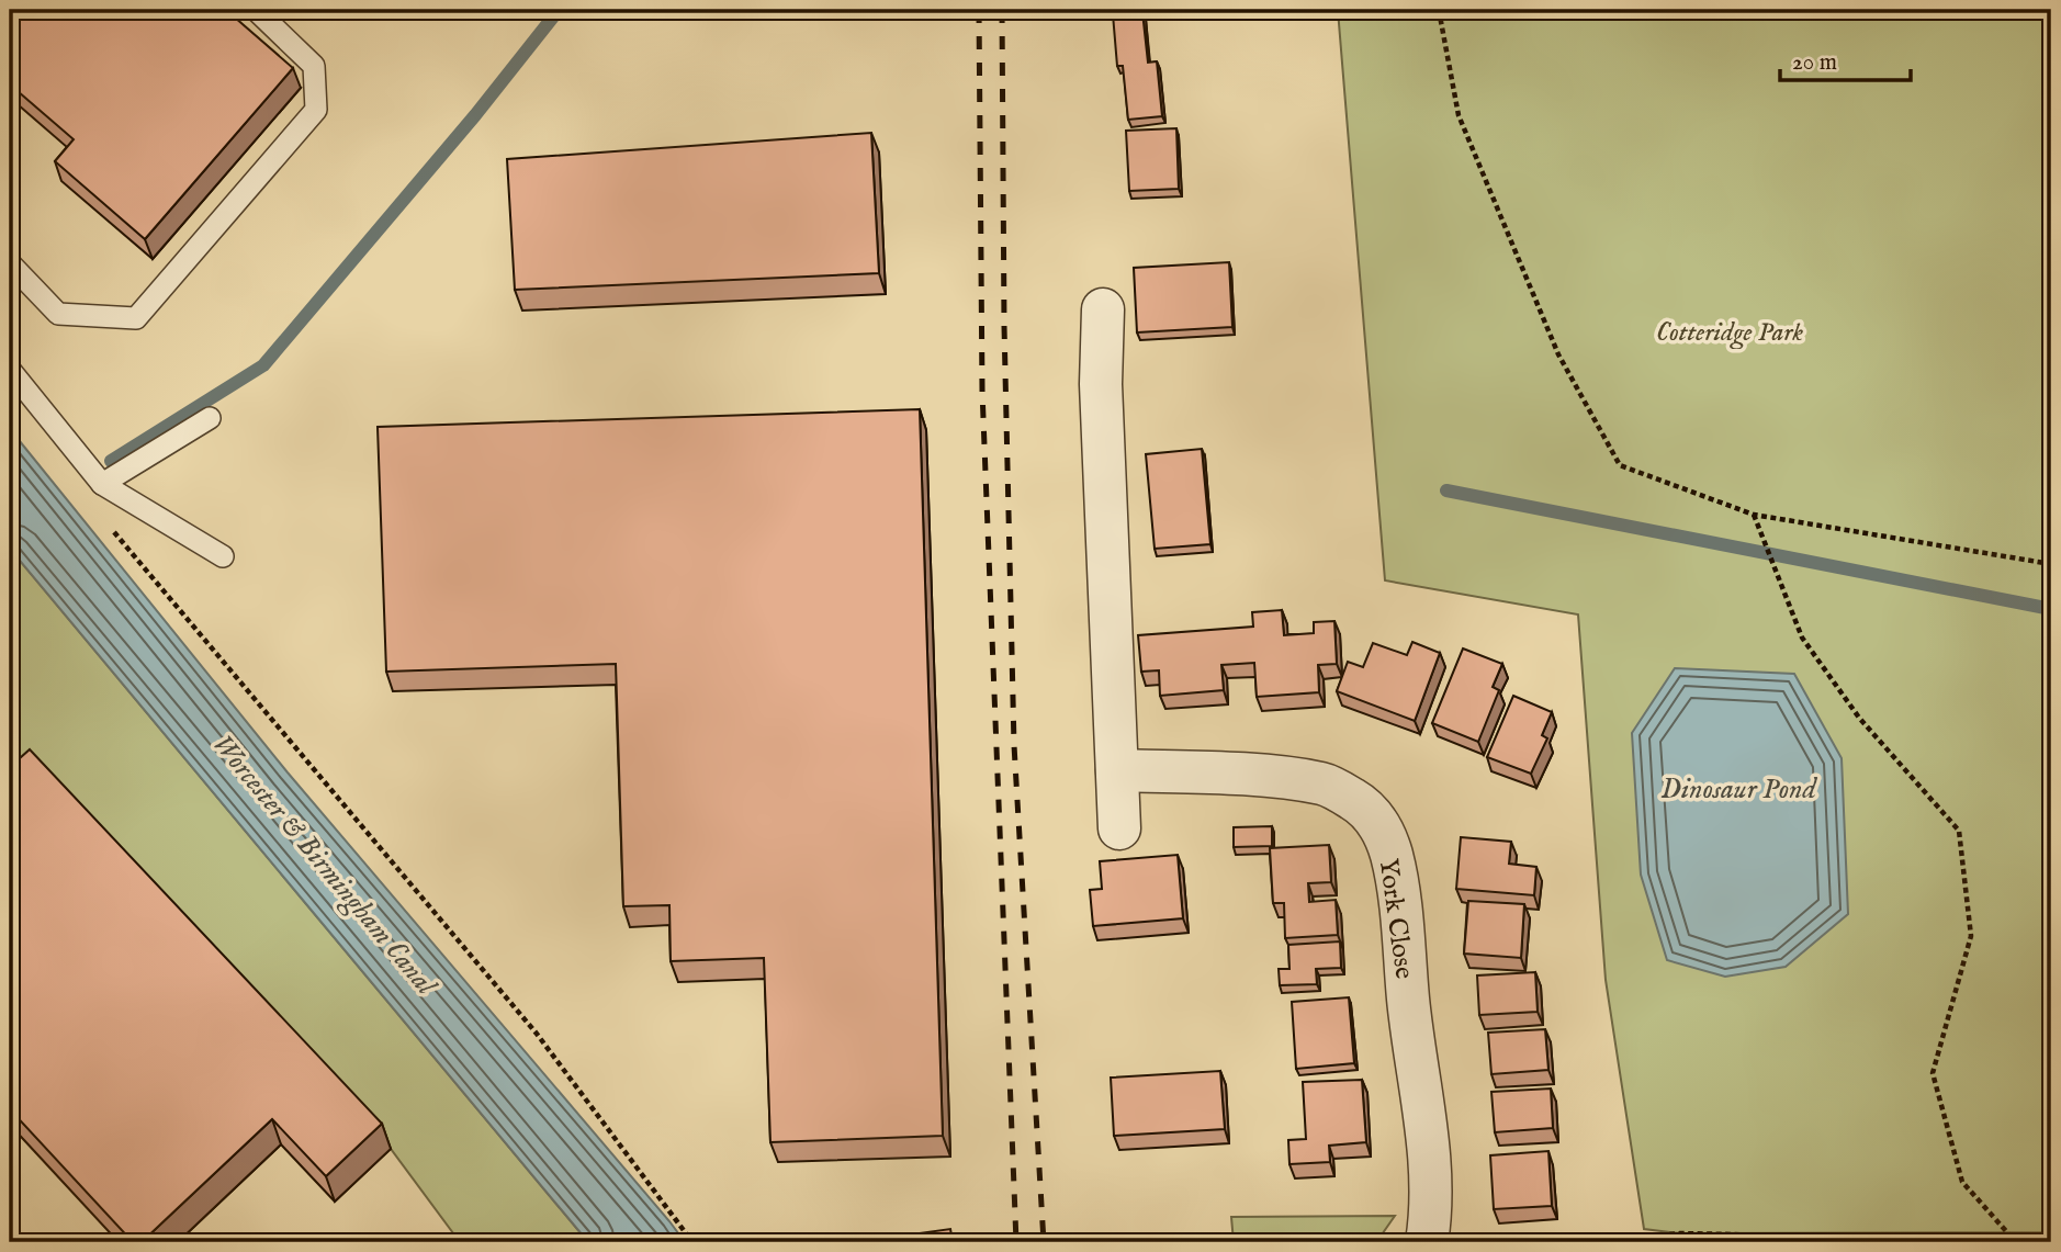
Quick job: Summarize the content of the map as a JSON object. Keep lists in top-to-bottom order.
{
  "streets": {
    "street": ["York Close"]
  },
  "water": ["Dinosaur Pond", "Worcester & Birmingham Canal"],
  "parks": ["Cotteridge Park"],
  "scale_bar": "20 m"
}
